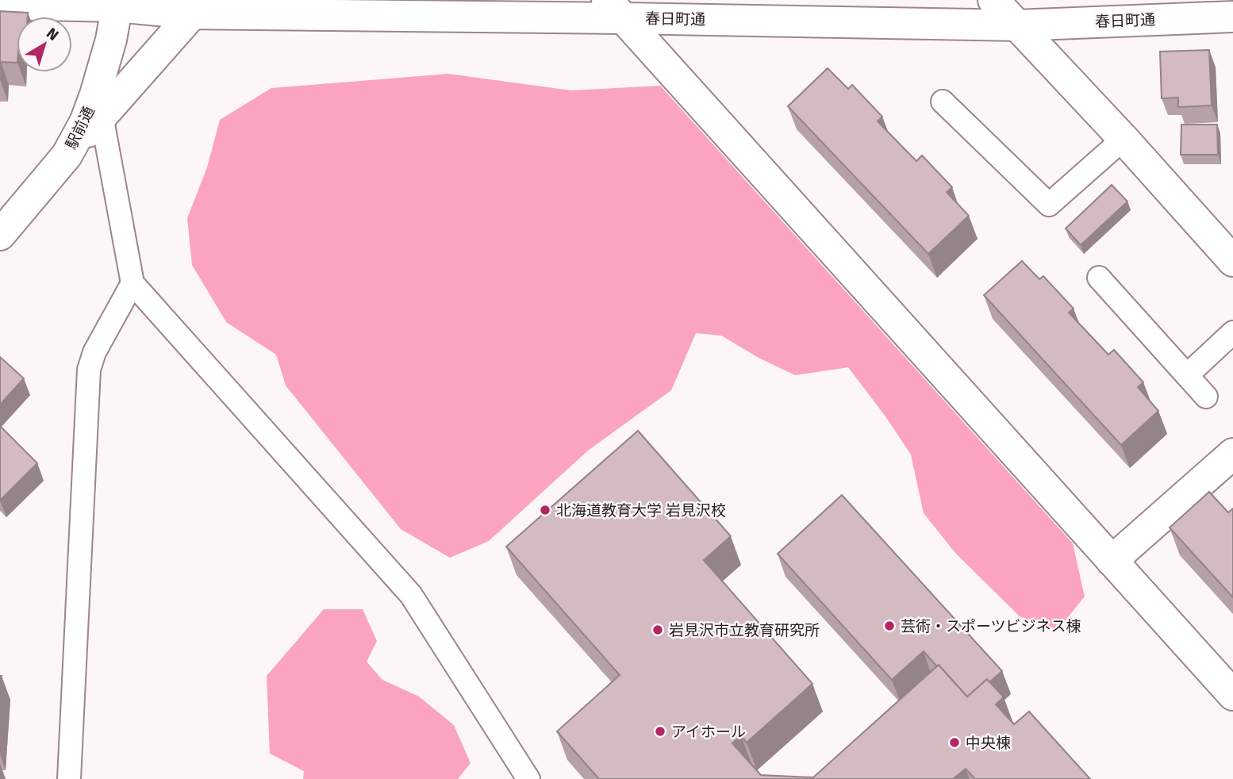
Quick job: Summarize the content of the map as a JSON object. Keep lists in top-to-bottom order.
{
  "streets": {
    "street": ["春日町通", "駅前通"]
  },
  "crossings": [
    ["春日町通", "駅前通"]
  ],
  "places": [
    "北海道教育大学 岩見沢校",
    "芸術・スポーツビジネス棟",
    "岩見沢市立教育研究所",
    "アイホール",
    "中央棟"
  ],
  "north": "top right"
}
